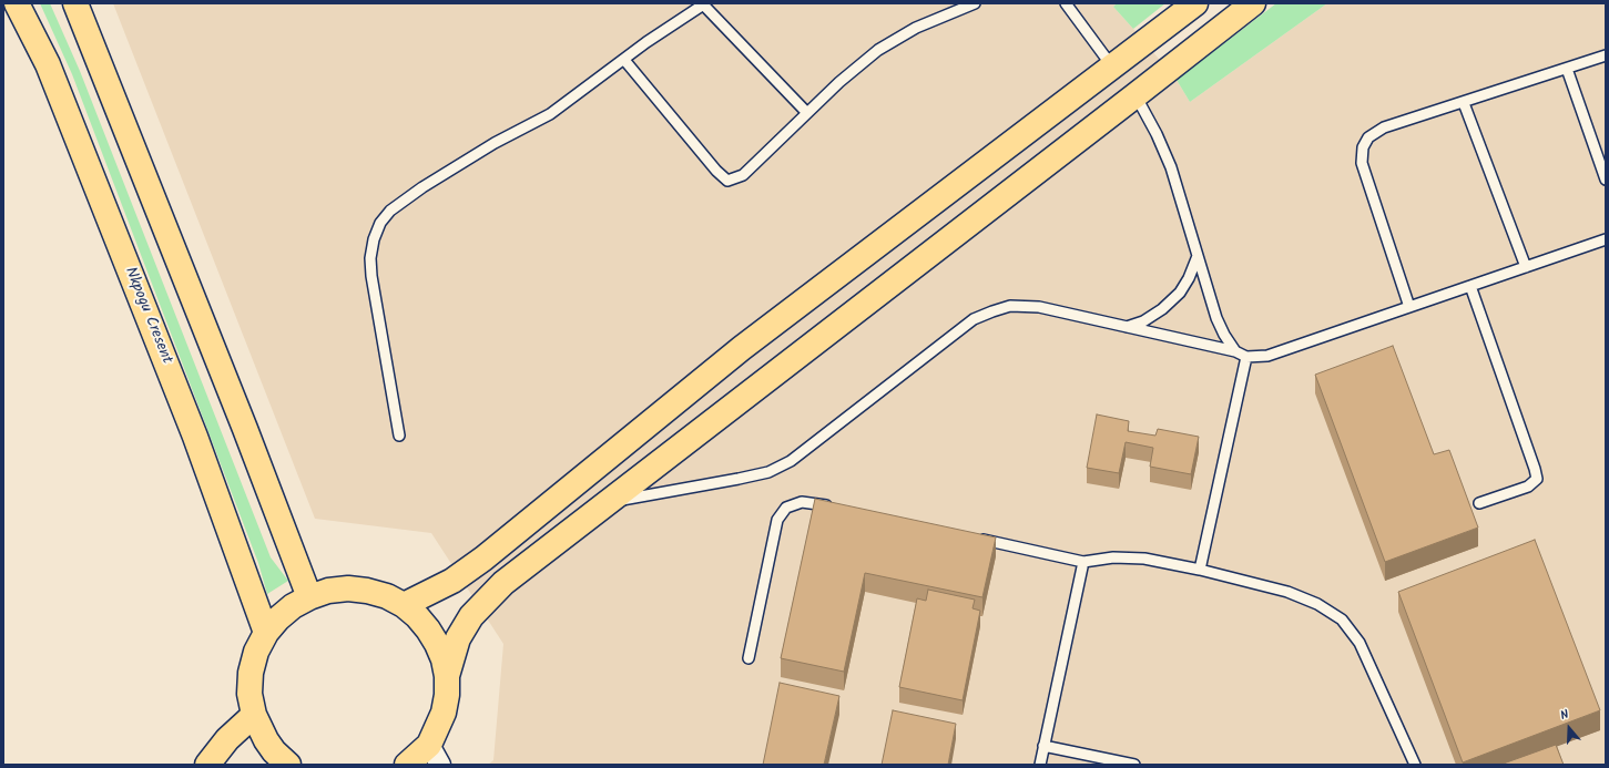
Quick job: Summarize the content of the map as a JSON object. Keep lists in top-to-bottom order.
{
  "streets": {
    "main road": ["Nkpogu Cresent"]
  },
  "north": "top"
}
